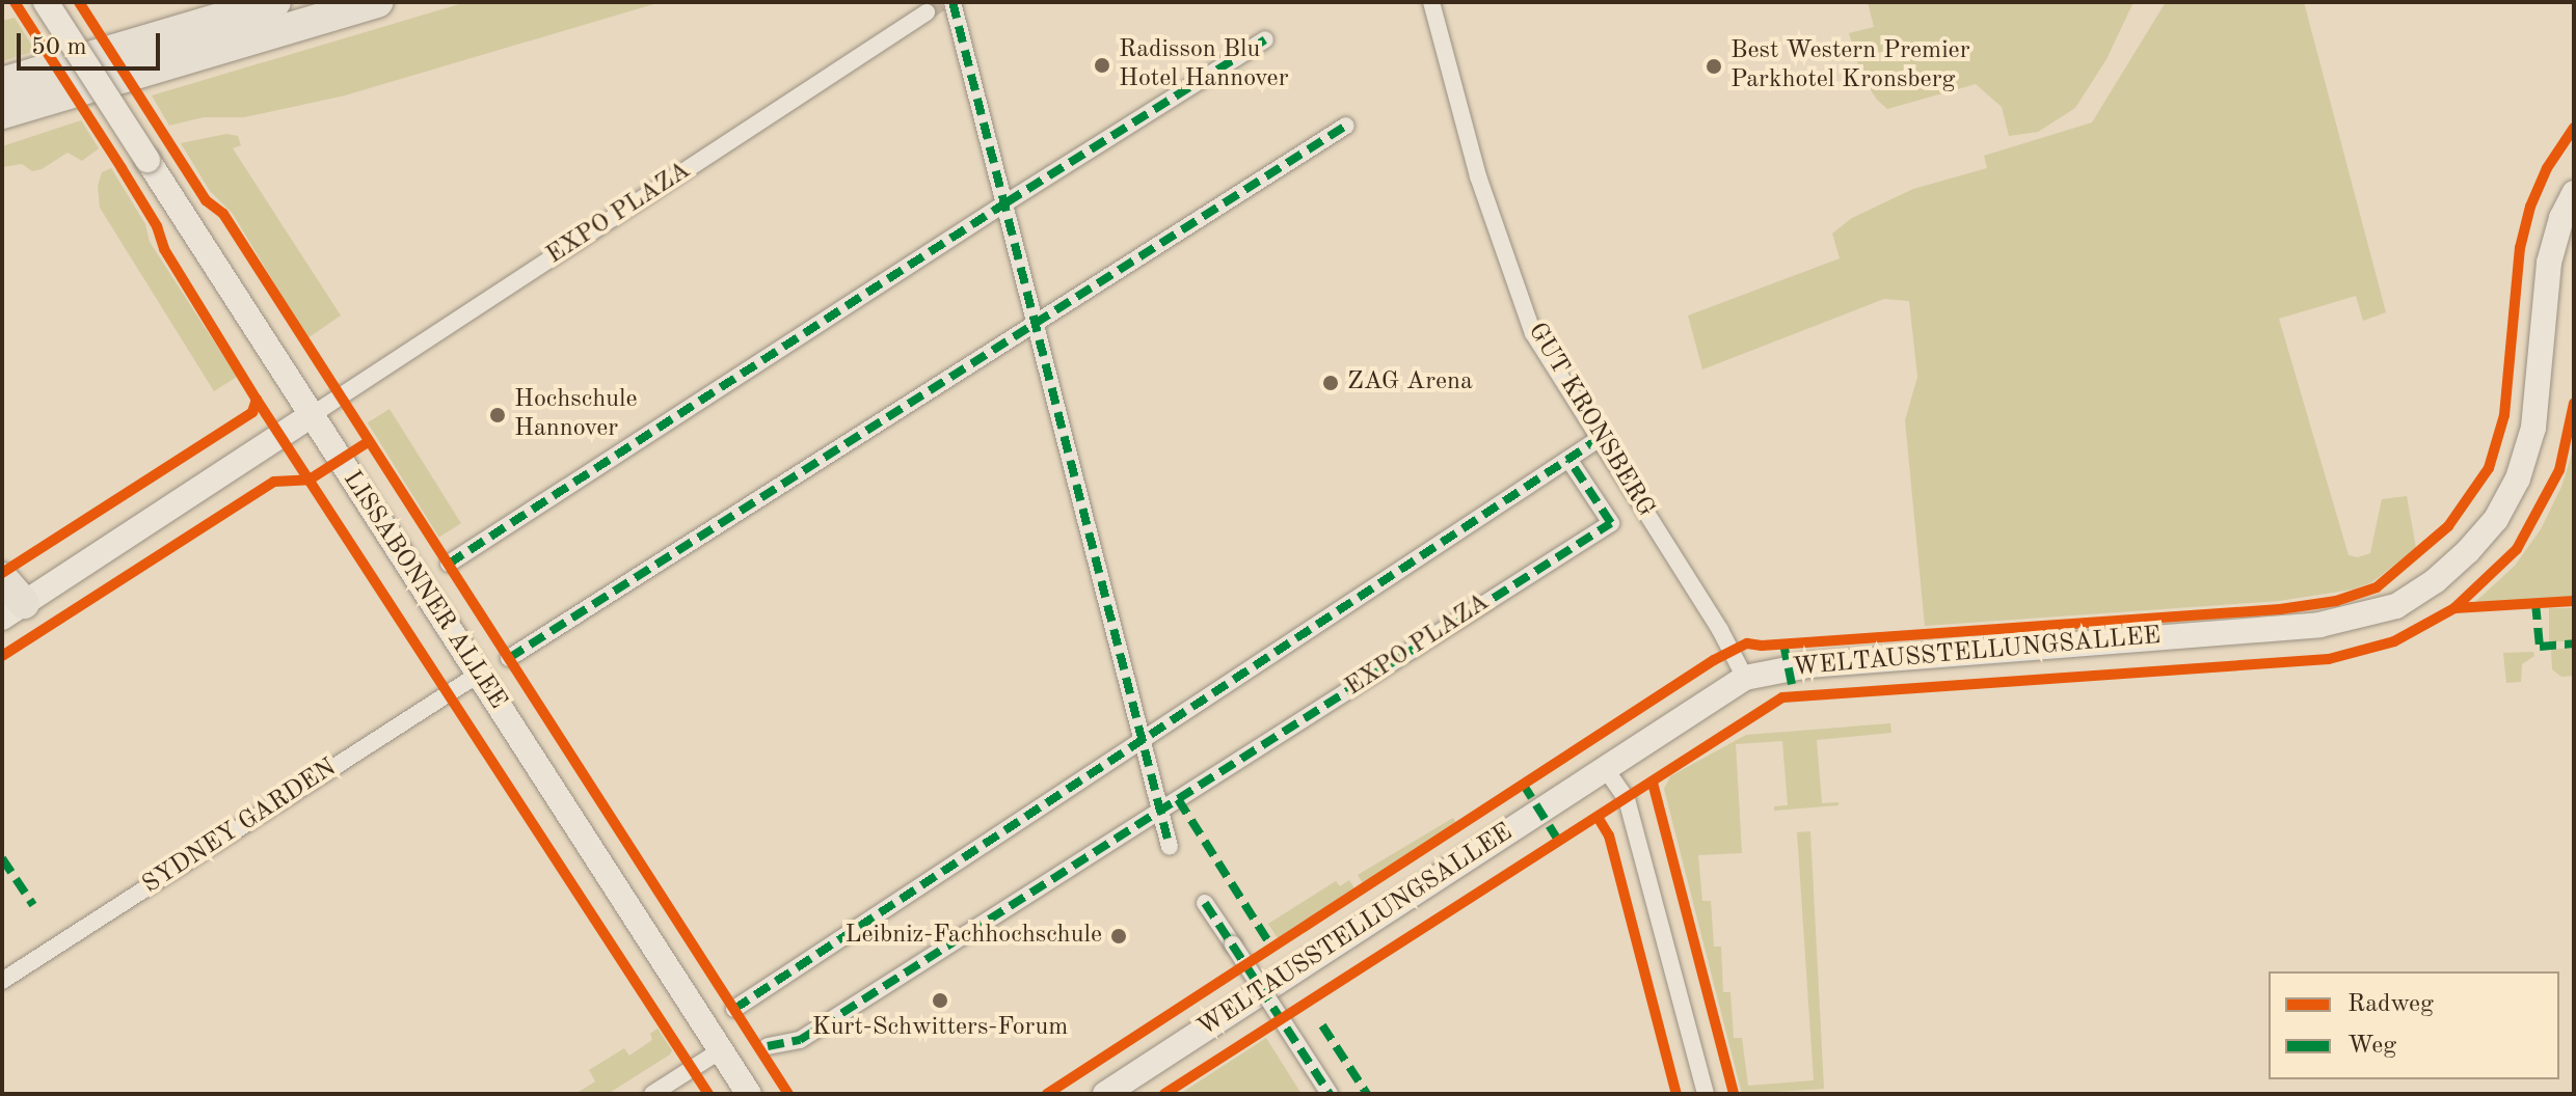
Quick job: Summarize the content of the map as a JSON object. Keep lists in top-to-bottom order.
{
  "streets": {
    "main road": ["LISSABONNER ALLEE", "WELTAUSSTELLUNGSALLEE"],
    "street": ["EXPO PLAZA", "GUT KRONSBERG", "SYDNEY GARDEN"]
  },
  "crossings": [
    ["EXPO PLAZA", "LISSABONNER ALLEE"],
    ["GUT KRONSBERG", "WELTAUSSTELLUNGSALLEE"],
    ["LISSABONNER ALLEE", "SYDNEY GARDEN"]
  ],
  "places": [
    "Radisson Blu Hotel Hannover",
    "Best Western Premier Parkhotel Kronsberg",
    "ZAG Arena",
    "Hochschule Hannover",
    "Leibniz-Fachhochschule",
    "Kurt-Schwitters-Forum"
  ],
  "legend": ["Radweg", "Weg"],
  "scale_bar": "50 m"
}
